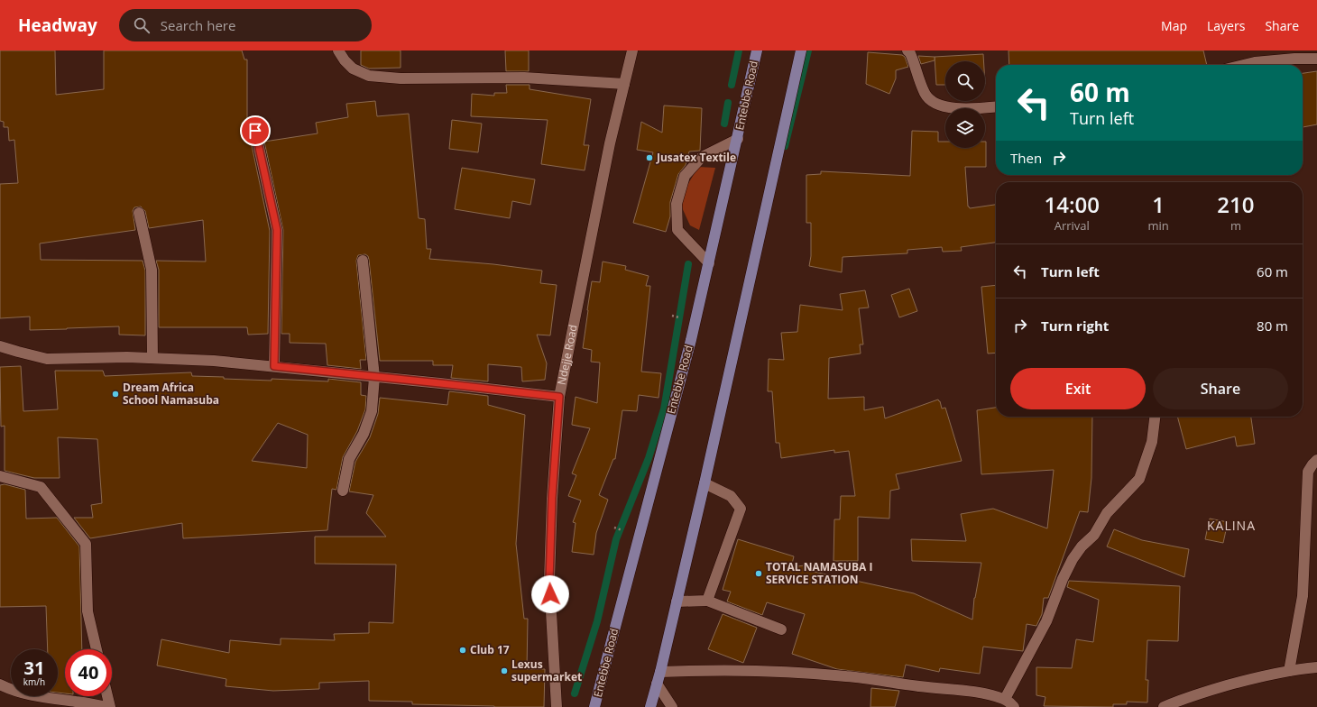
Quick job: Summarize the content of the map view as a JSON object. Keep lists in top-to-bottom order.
{
  "streets": {
    "main road": ["Entebbe Road"],
    "street": ["Ndejje Road"]
  },
  "districts": ["KALINA"],
  "places": [
    "Jusatex Textile",
    "Dream Africa School Namasuba",
    "TOTAL NAMASUBA I SERVICE STATION",
    "Club 17",
    "Lexus supermarket"
  ],
  "page": {
    "header": "Headway",
    "search": "Search here",
    "nav": ["Map", "Layers", "Share"],
    "turn": ["60 m", "Turn left"],
    "then": "Then",
    "eta": [
      "14:00",
      "Arrival",
      "1",
      "min",
      "210",
      "m"
    ],
    "list": [
      {
        "name": "Turn left",
        "value": "60 m"
      },
      {
        "name": "Turn right",
        "value": "80 m"
      }
    ],
    "buttons": ["Exit", "Share"],
    "speed": "31 km/h",
    "limit": "40"
  }
}
